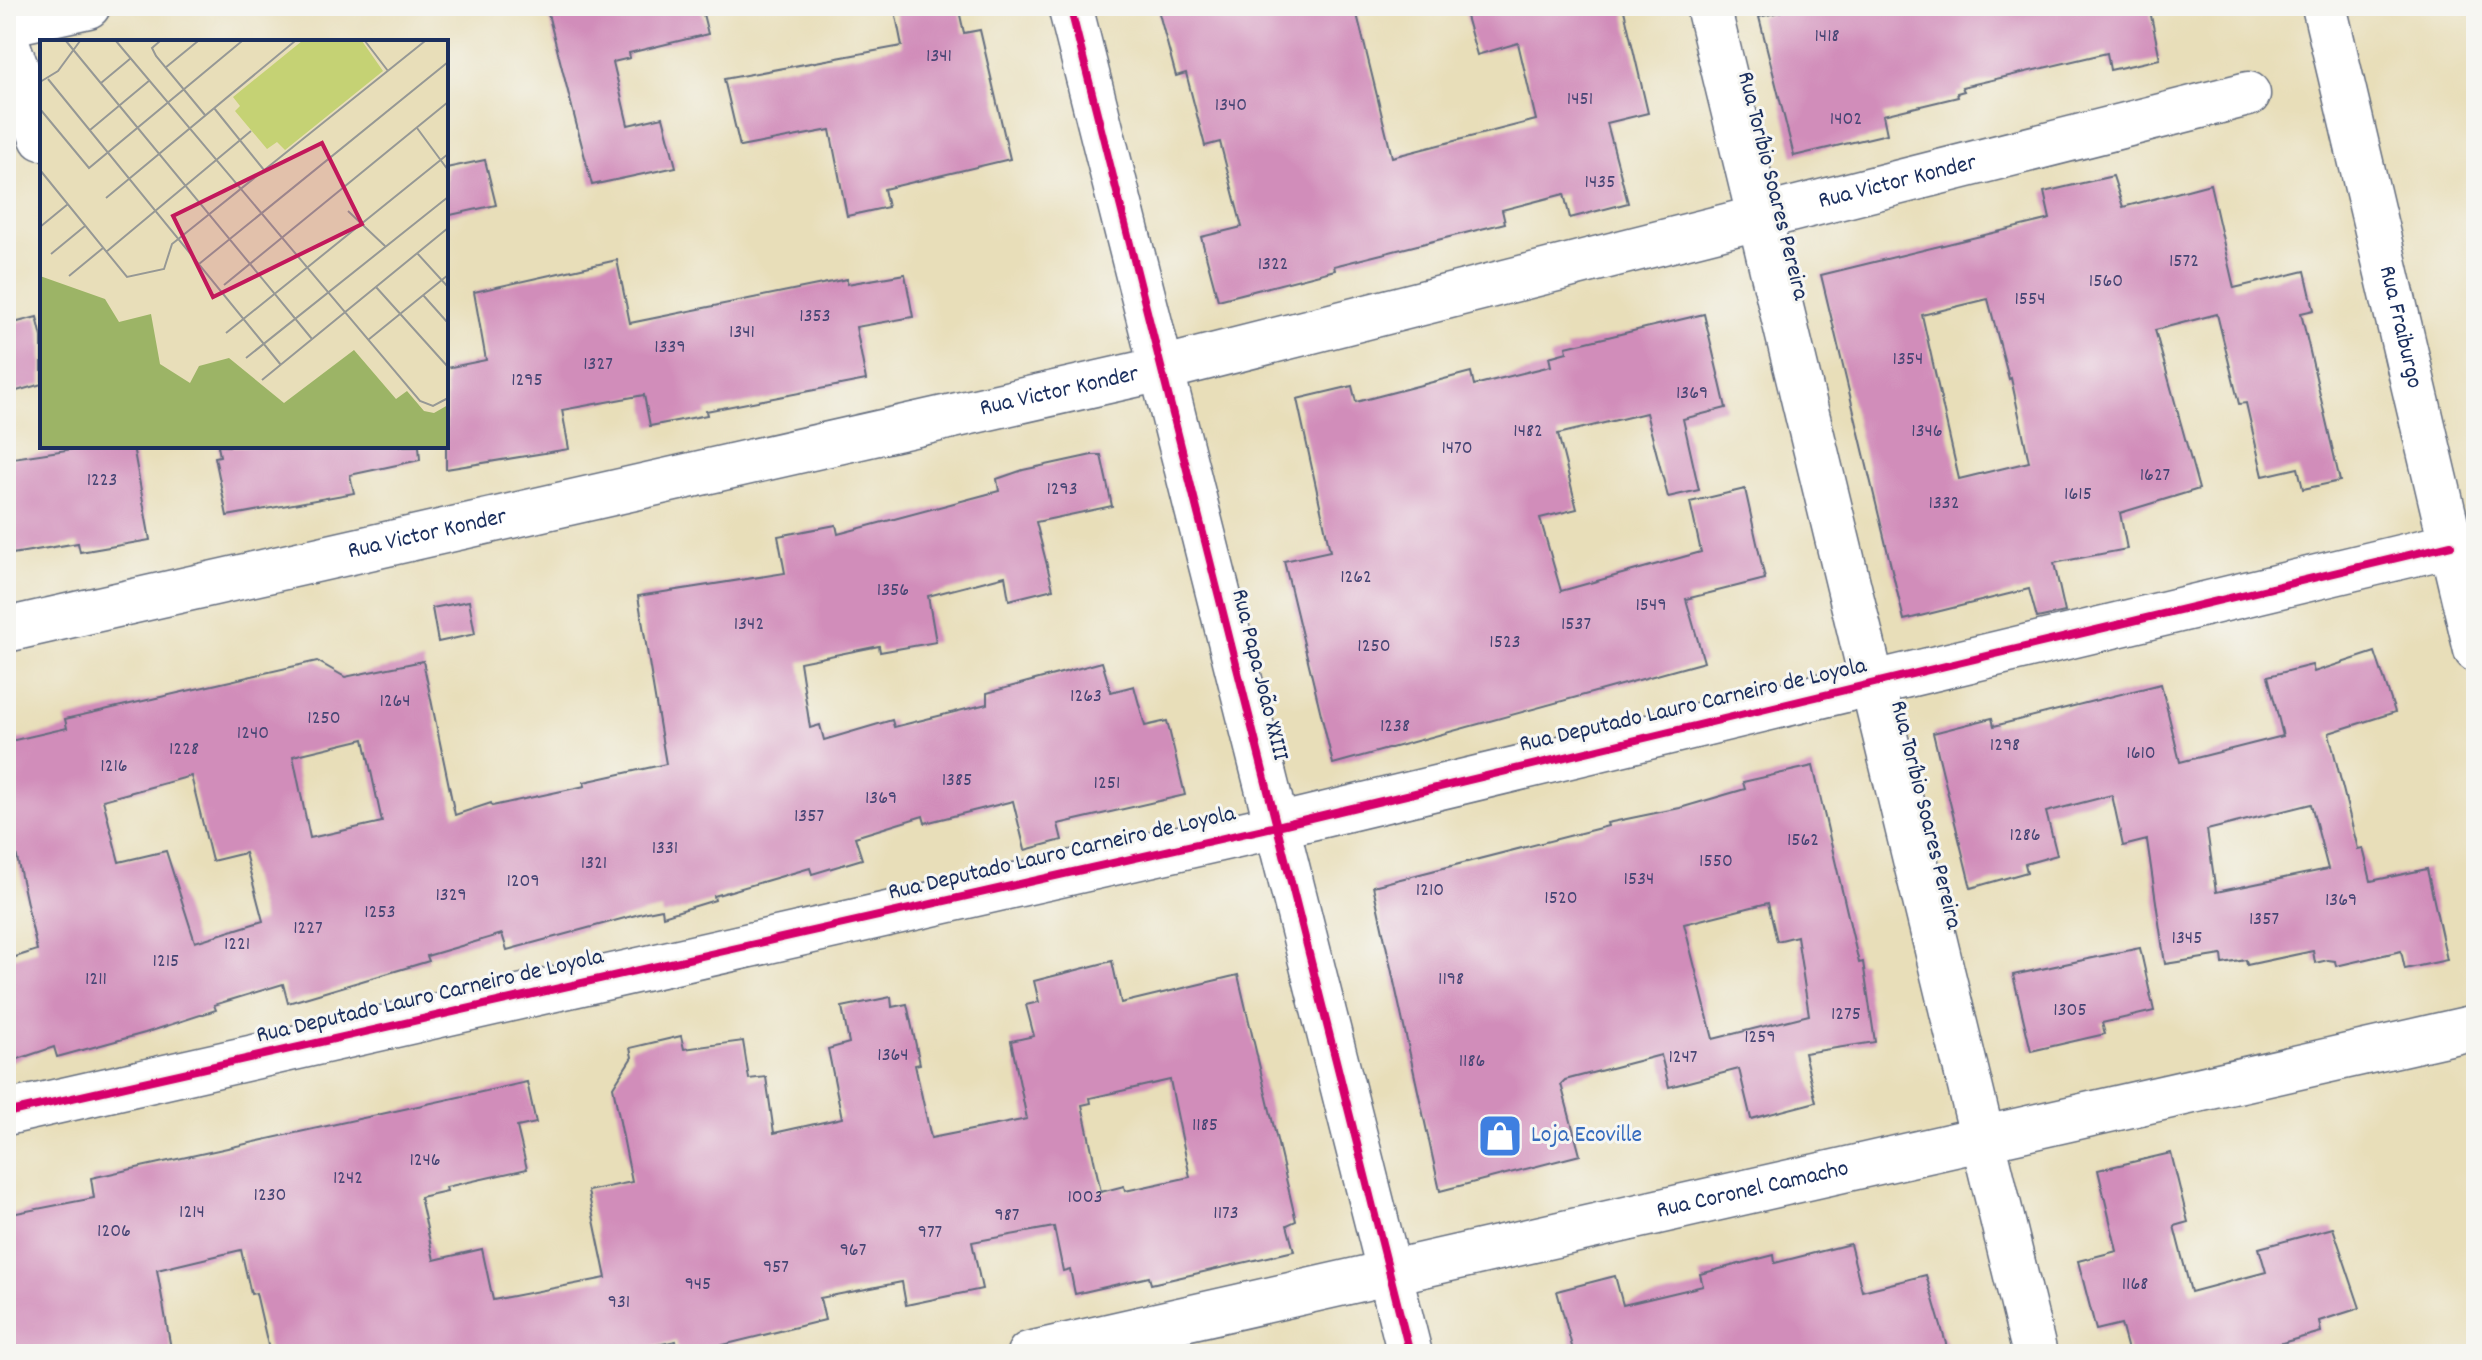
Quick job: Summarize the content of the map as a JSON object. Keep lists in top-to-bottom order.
{
  "streets": {
    "street": [
      "Rua Victor Konder",
      "Rua Toríbio Soares Pereira",
      "Rua Fraiburgo",
      "Rua Papa João XXIII",
      "Rua Deputado Lauro Carneiro de Loyola",
      "Rua Coronel Camacho"
    ]
  },
  "crossings": [
    ["Rua Victor Konder", "Rua Toríbio Soares Pereira"],
    ["Rua Victor Konder", "Rua Papa João XXIII"],
    ["Rua Toríbio Soares Pereira", "Rua Deputado Lauro Carneiro de Loyola"],
    ["Rua Toríbio Soares Pereira", "Rua Coronel Camacho"],
    ["Rua Fraiburgo", "Rua Deputado Lauro Carneiro de Loyola"],
    ["Rua Papa João XXIII", "Rua Deputado Lauro Carneiro de Loyola"],
    ["Rua Papa João XXIII", "Rua Coronel Camacho"]
  ],
  "places": {
    "shop": ["Loja Ecoville"]
  },
  "house_numbers": [
    "1418",
    "1341",
    "1451",
    "1340",
    "1402",
    "1435",
    "1572",
    "1322",
    "1560",
    "1554",
    "1353",
    "1341",
    "1339",
    "1354",
    "1327",
    "1295",
    "1369",
    "1482",
    "1346",
    "1470",
    "1627",
    "1223",
    "1293",
    "1615",
    "1332",
    "1262",
    "1356",
    "1549",
    "1342",
    "1537",
    "1523",
    "1250",
    "1263",
    "1264",
    "1250",
    "1238",
    "1240",
    "1298",
    "1228",
    "1610",
    "1216",
    "1385",
    "1251",
    "1369",
    "1357",
    "1286",
    "1562",
    "1331",
    "1550",
    "1321",
    "1534",
    "1209",
    "1210",
    "1329",
    "1520",
    "1369",
    "1253",
    "1357",
    "1227",
    "1345",
    "1221",
    "1215",
    "1211",
    "1198",
    "1305",
    "1275",
    "1259",
    "1364",
    "1247",
    "1186",
    "1185",
    "1246",
    "1242",
    "1230",
    "1003",
    "1214",
    "1173",
    "987",
    "1206",
    "977",
    "967",
    "957",
    "945",
    "1168",
    "931"
  ]
}
